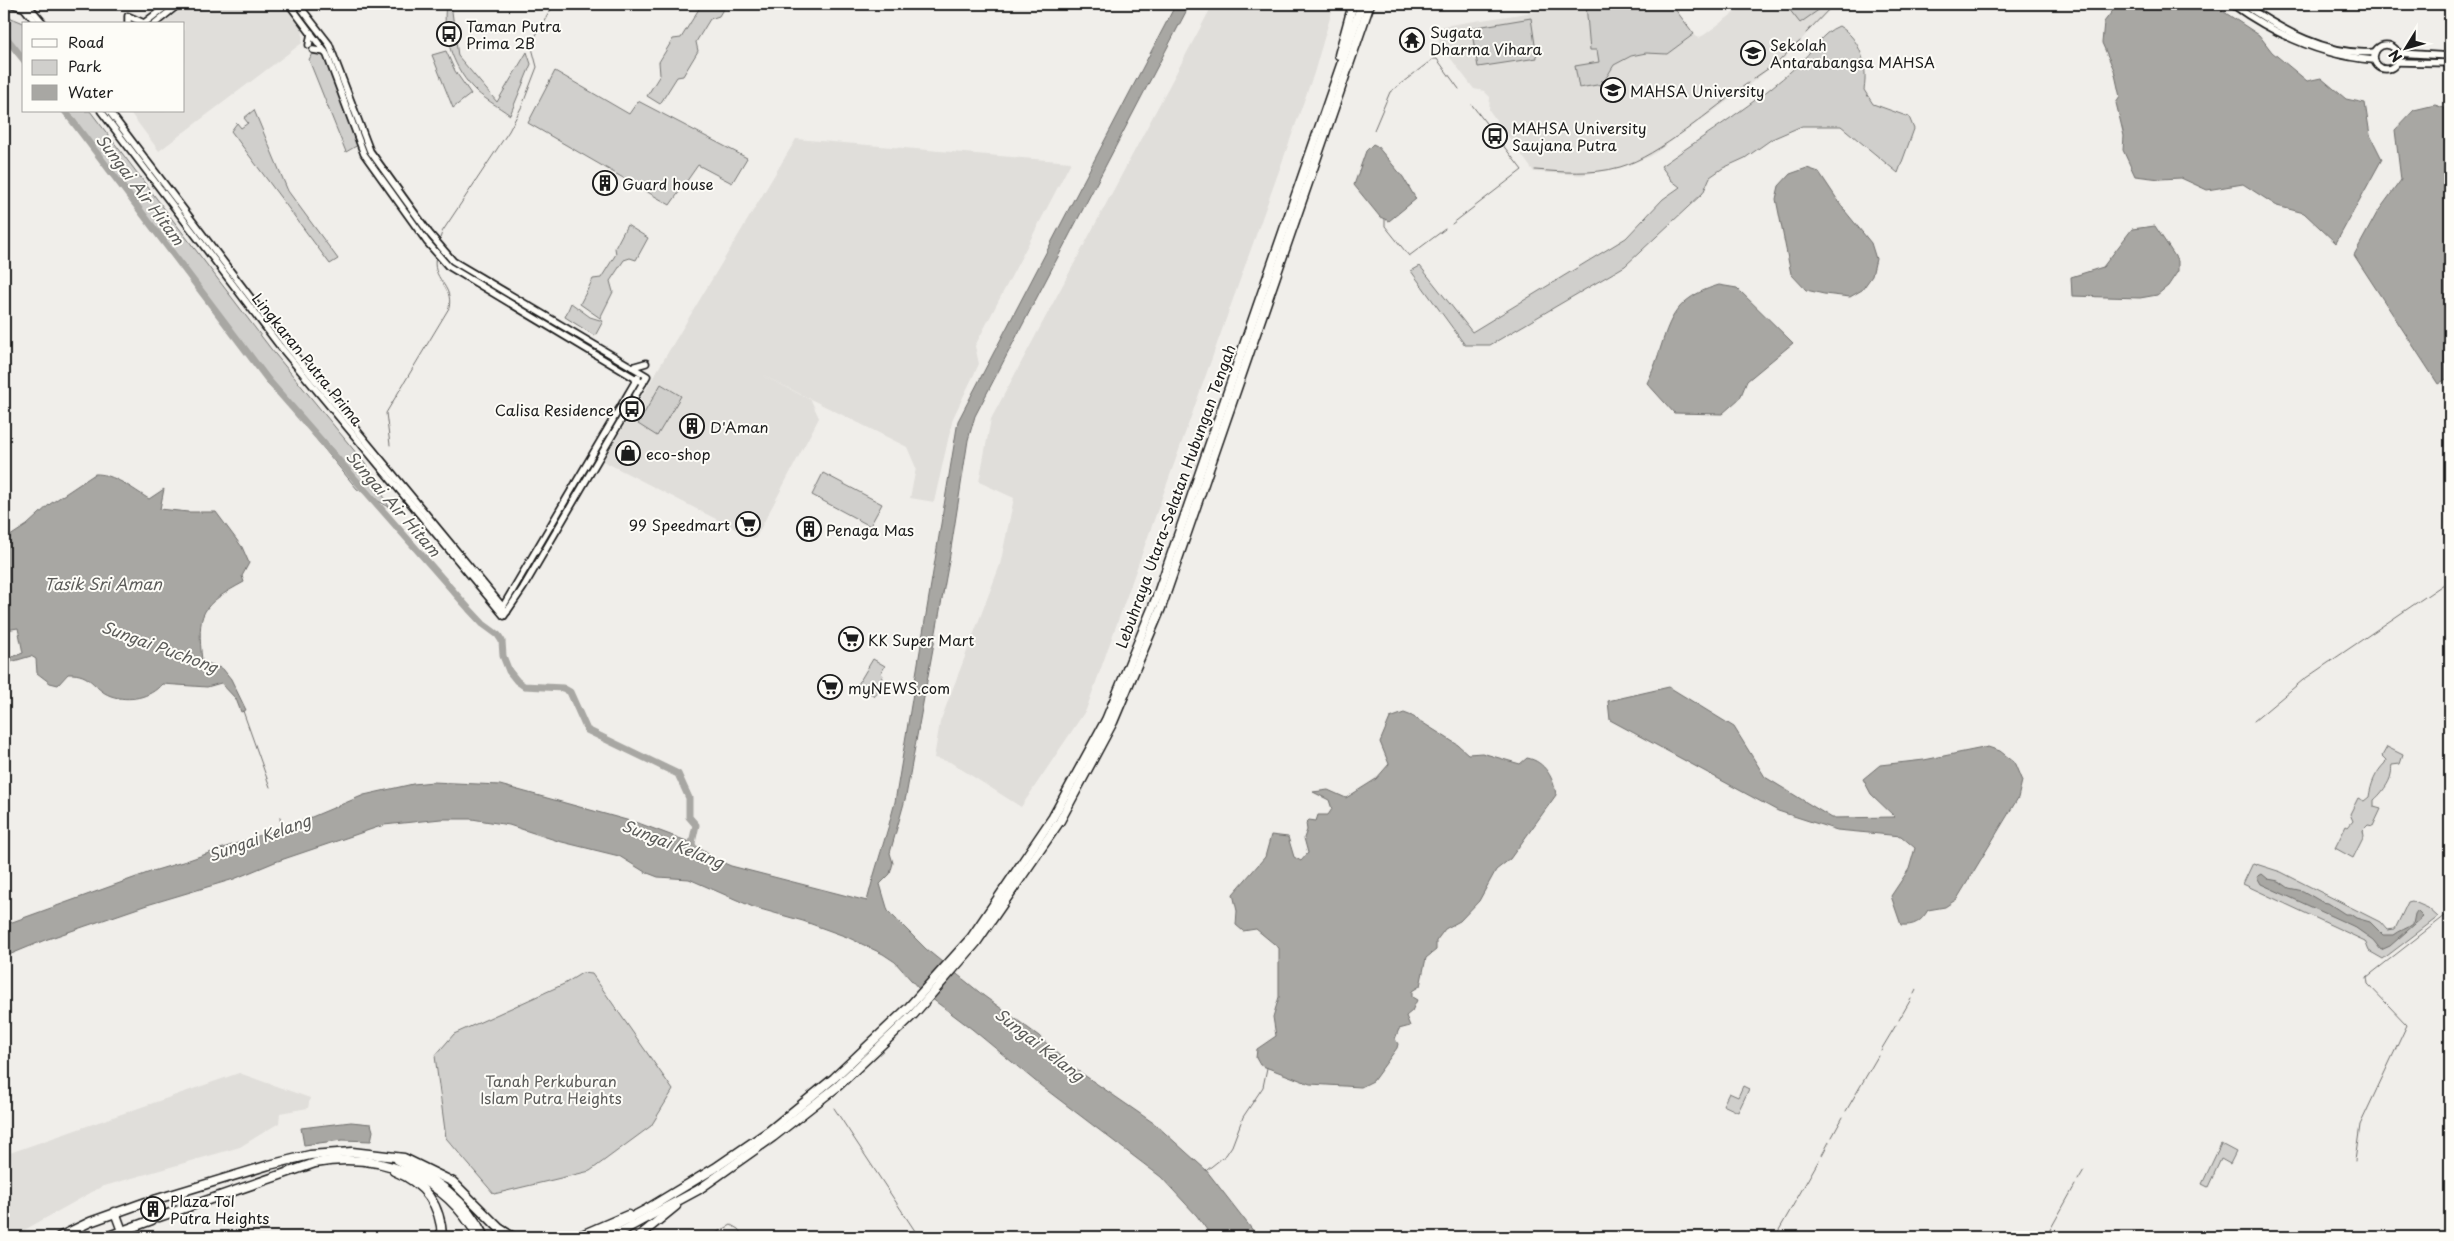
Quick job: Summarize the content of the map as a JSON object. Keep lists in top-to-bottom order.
{
  "streets": {
    "highway": ["Lebuhraya Utara–Selatan Hubungan Tengah"],
    "main road": ["Lingkaran Putra Prima"]
  },
  "water": [
    "Sungai Air Hitam",
    "Tasik Sri Aman",
    "Sungai Puchong",
    "Sungai Kelang"
  ],
  "parks": ["Tanah Perkuburan Islam Putra Heights"],
  "places": {
    "bus stop": ["Taman Putra Prima 2B", "MAHSA University Saujana Putra", "Calisa Residence"],
    "temple": ["Sugata Dharma Vihara"],
    "school or university": ["Sekolah Antarabangsa MAHSA", "MAHSA University"],
    "building": [
      "Guard house",
      "D'Aman",
      "Penaga Mas",
      "Plaza Tol Putra Heights"
    ],
    "shop": ["eco-shop"],
    "supermarket": ["99 Speedmart", "KK Super Mart", "myNEWS.com"]
  },
  "legend": ["Road", "Park", "Water"],
  "north": "bottom left"
}
